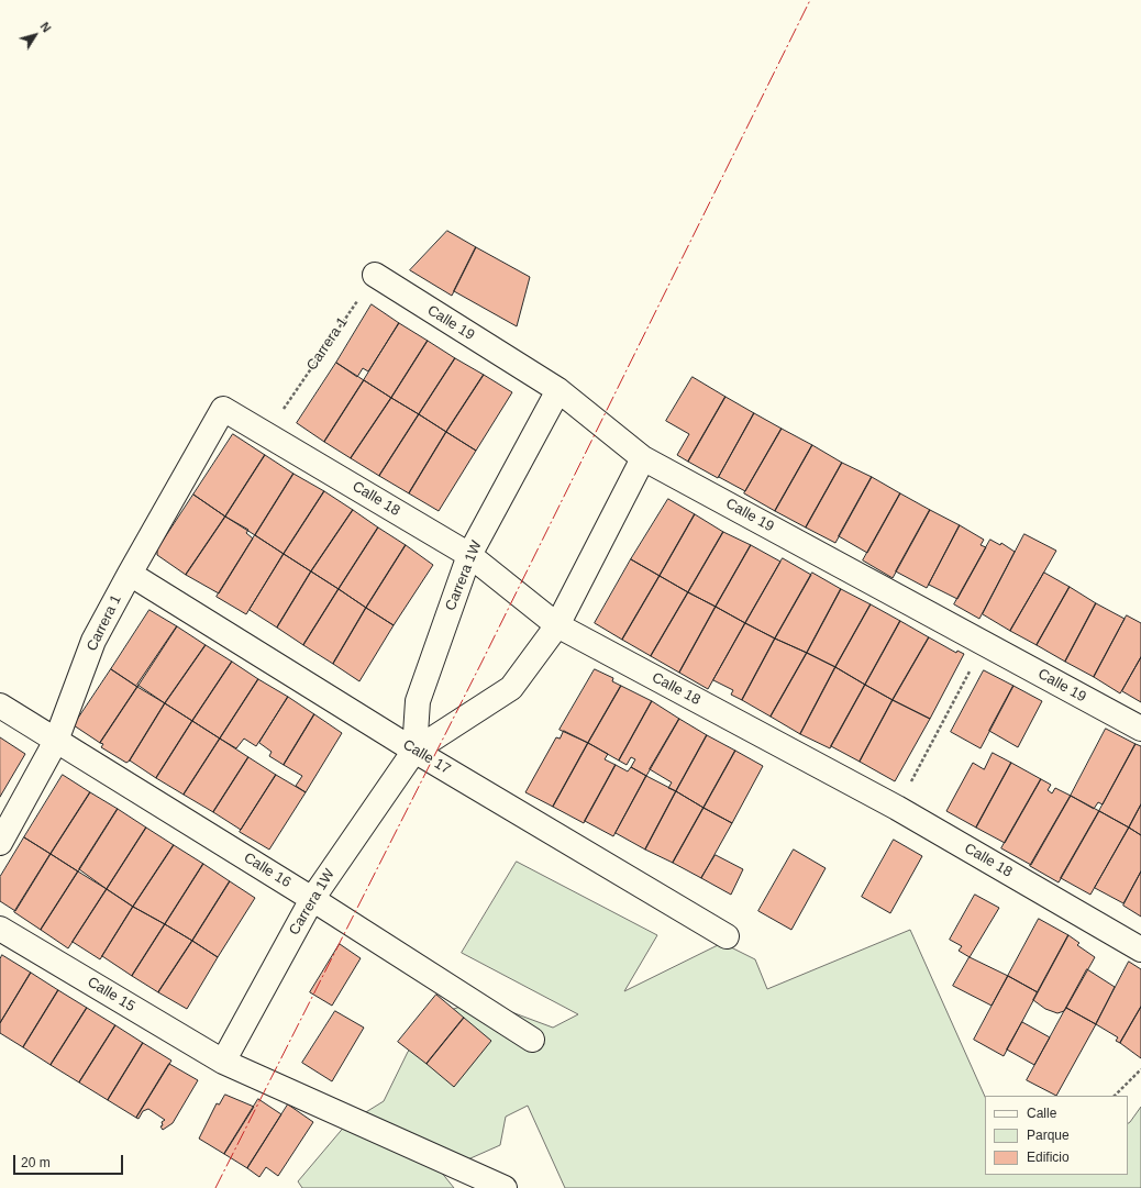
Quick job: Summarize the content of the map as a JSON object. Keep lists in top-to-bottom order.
{
  "streets": {
    "street": [
      "Calle 19",
      "Carrera 1",
      "Calle 18",
      "Carrera 1W",
      "Calle 17",
      "Calle 16",
      "Calle 15"
    ]
  },
  "crossings": [
    ["Calle 19", "Carrera 1"],
    ["Calle 19", "Carrera 1W"],
    ["Carrera 1", "Calle 18"],
    ["Carrera 1", "Calle 17"],
    ["Carrera 1", "Calle 16"],
    ["Calle 18", "Carrera 1W"],
    ["Carrera 1W", "Calle 17"],
    ["Carrera 1W", "Calle 16"],
    ["Carrera 1W", "Calle 15"]
  ],
  "legend": ["Calle", "Parque", "Edificio"],
  "scale_bar": "20 m",
  "north": "top right"
}
